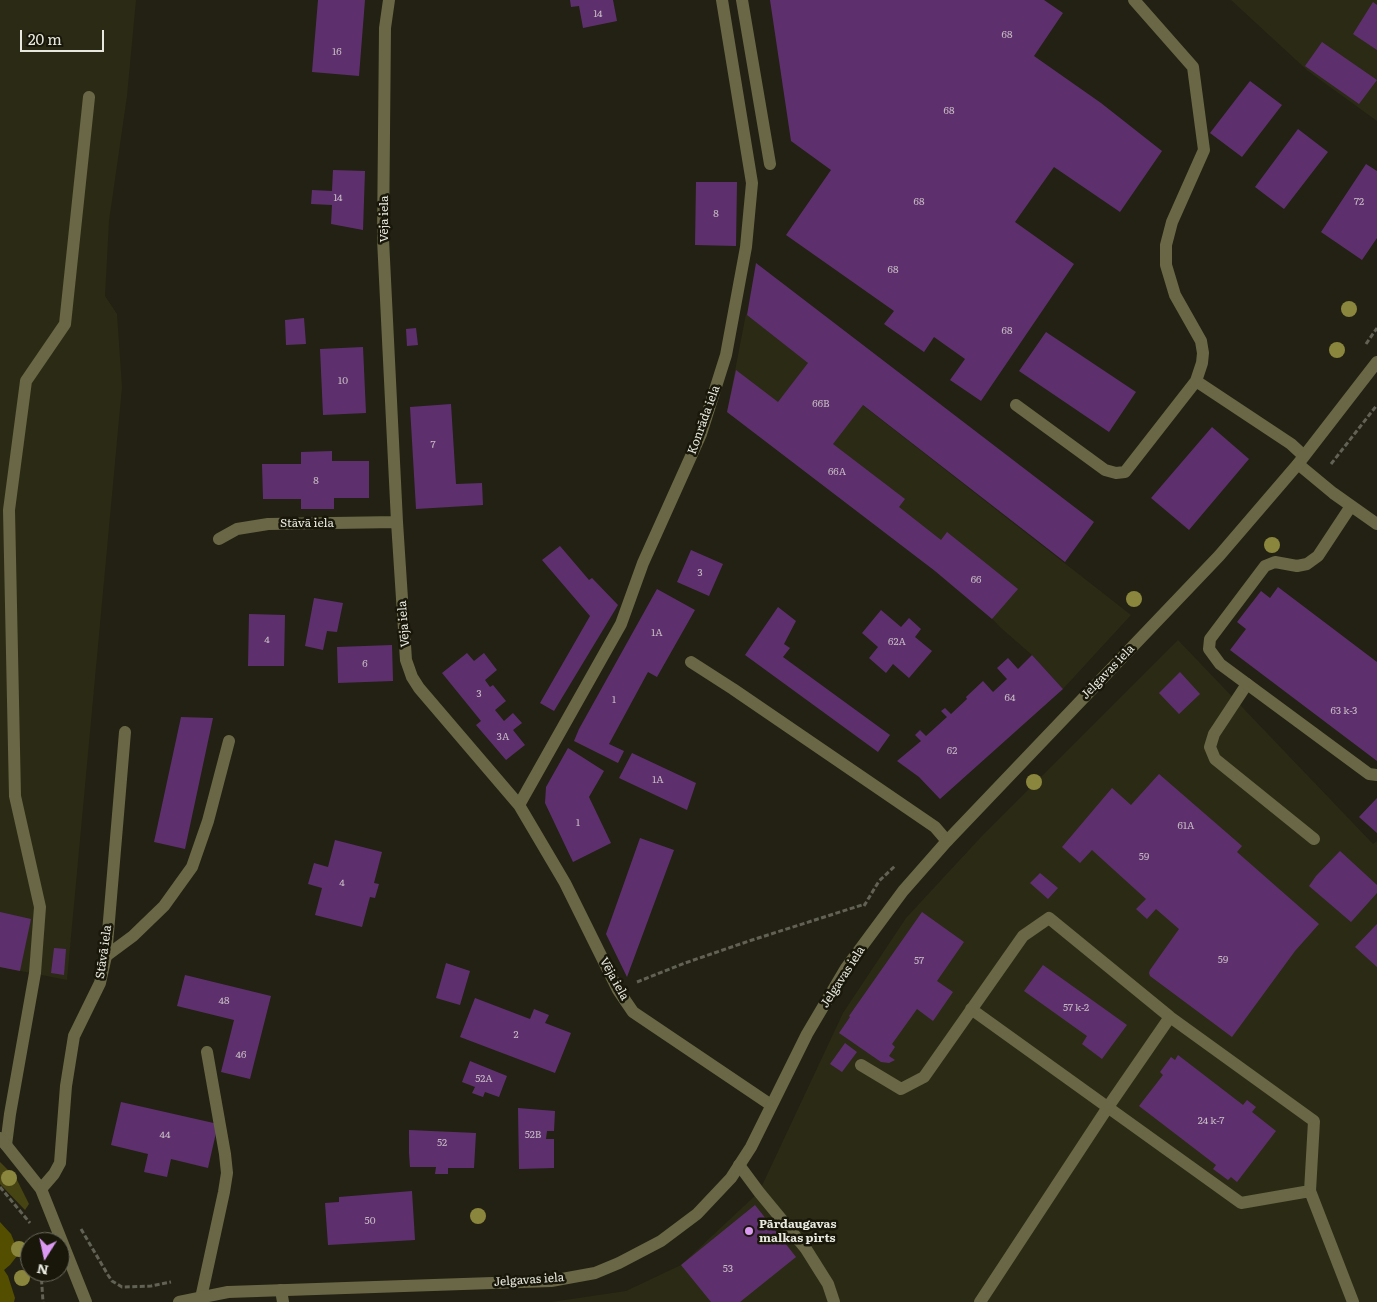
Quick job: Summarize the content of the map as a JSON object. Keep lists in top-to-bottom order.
{
  "streets": {
    "street": [
      "Vēja iela",
      "Konrāda iela",
      "Stāvā iela",
      "Jelgavas iela"
    ]
  },
  "crossings": [
    ["Vēja iela", "Konrāda iela"],
    ["Vēja iela", "Stāvā iela"],
    ["Vēja iela", "Jelgavas iela"]
  ],
  "places": ["Pārdaugavas malkas pirts"],
  "house_numbers": [
    "14",
    "68",
    "16",
    "68",
    "14",
    "68",
    "72",
    "8",
    "68",
    "68",
    "10",
    "66B",
    "7",
    "66A",
    "8",
    "3",
    "66",
    "1A",
    "4",
    "62A",
    "6",
    "3",
    "64",
    "1",
    "63 k-3",
    "3A",
    "62",
    "1A",
    "1",
    "61A",
    "59",
    "4",
    "59",
    "57",
    "48",
    "57 k-2",
    "2",
    "46",
    "52A",
    "24 k-7",
    "44",
    "52B",
    "52",
    "50",
    "53"
  ],
  "scale_bar": "20 m",
  "north": "bottom"
}
